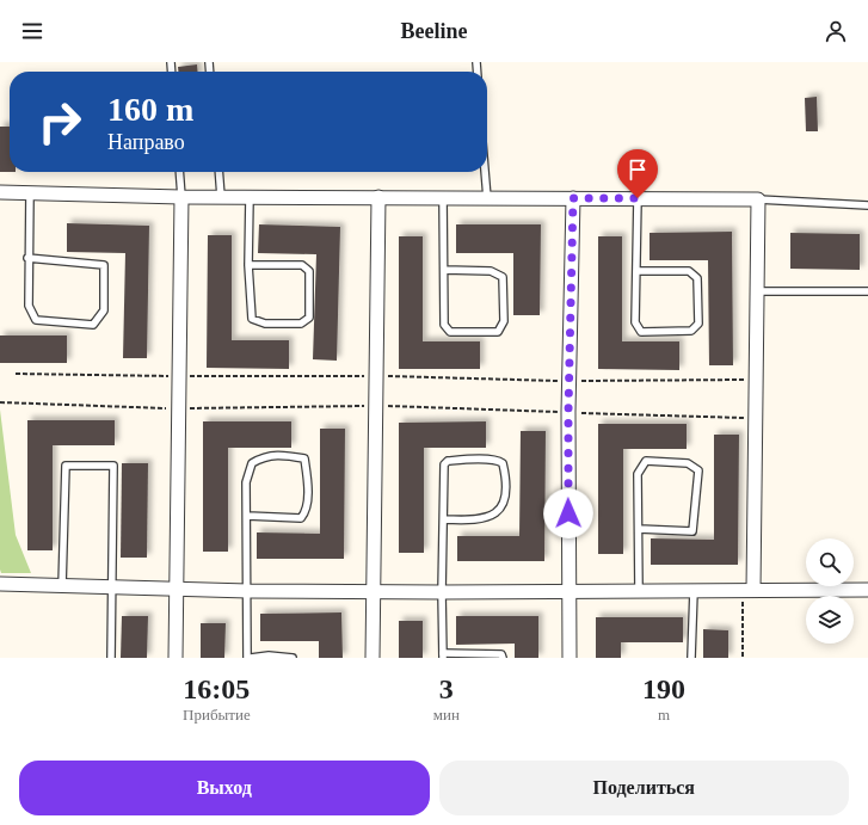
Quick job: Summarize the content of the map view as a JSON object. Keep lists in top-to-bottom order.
{
  "page": {
    "header": "Beeline",
    "turn": ["160 m", "Направо"],
    "eta": [
      "16:05",
      "Прибытие",
      "3",
      "мин",
      "190",
      "m"
    ],
    "buttons": ["Выход", "Поделиться"]
  }
}
